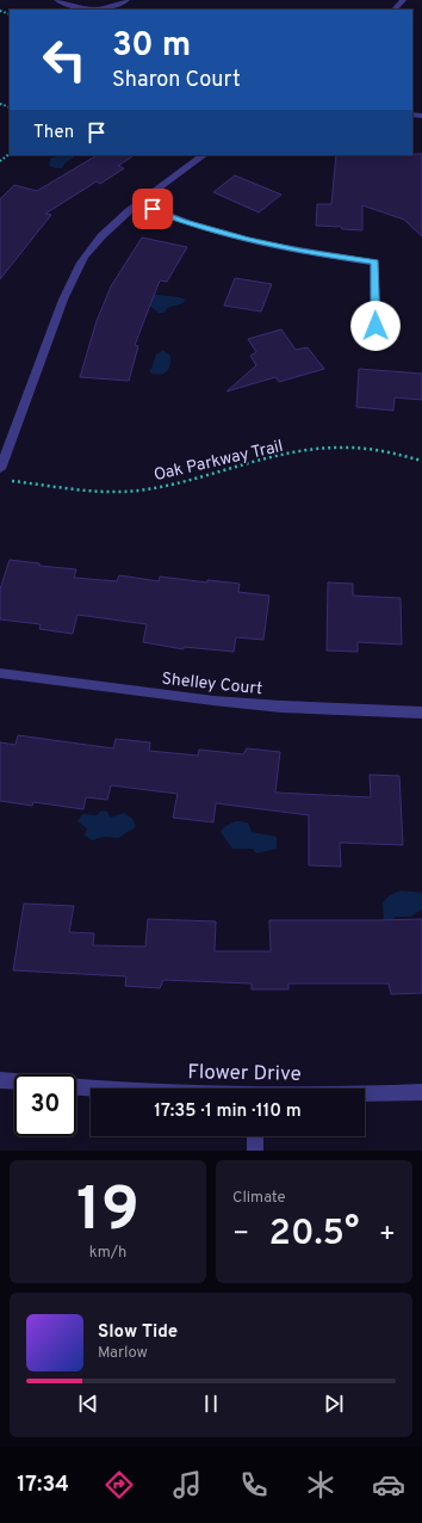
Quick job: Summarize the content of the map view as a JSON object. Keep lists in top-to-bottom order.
{
  "streets": {
    "street": ["Shelley Court", "Flower Drive"],
    "path": ["Oak Parkway Trail"]
  },
  "page": {
    "turn": ["30 m", "Sharon Court"],
    "then": "Then",
    "limit": "30",
    "trip": "17:35 · 1 min · 110 m",
    "tile": [
      ["19", "km/h"],
      "Climate"
    ],
    "heat": ["−", "20.5°", "+"],
    "song": ["Slow Tide", "Marlow"],
    "tabs": "17:34"
  }
}
